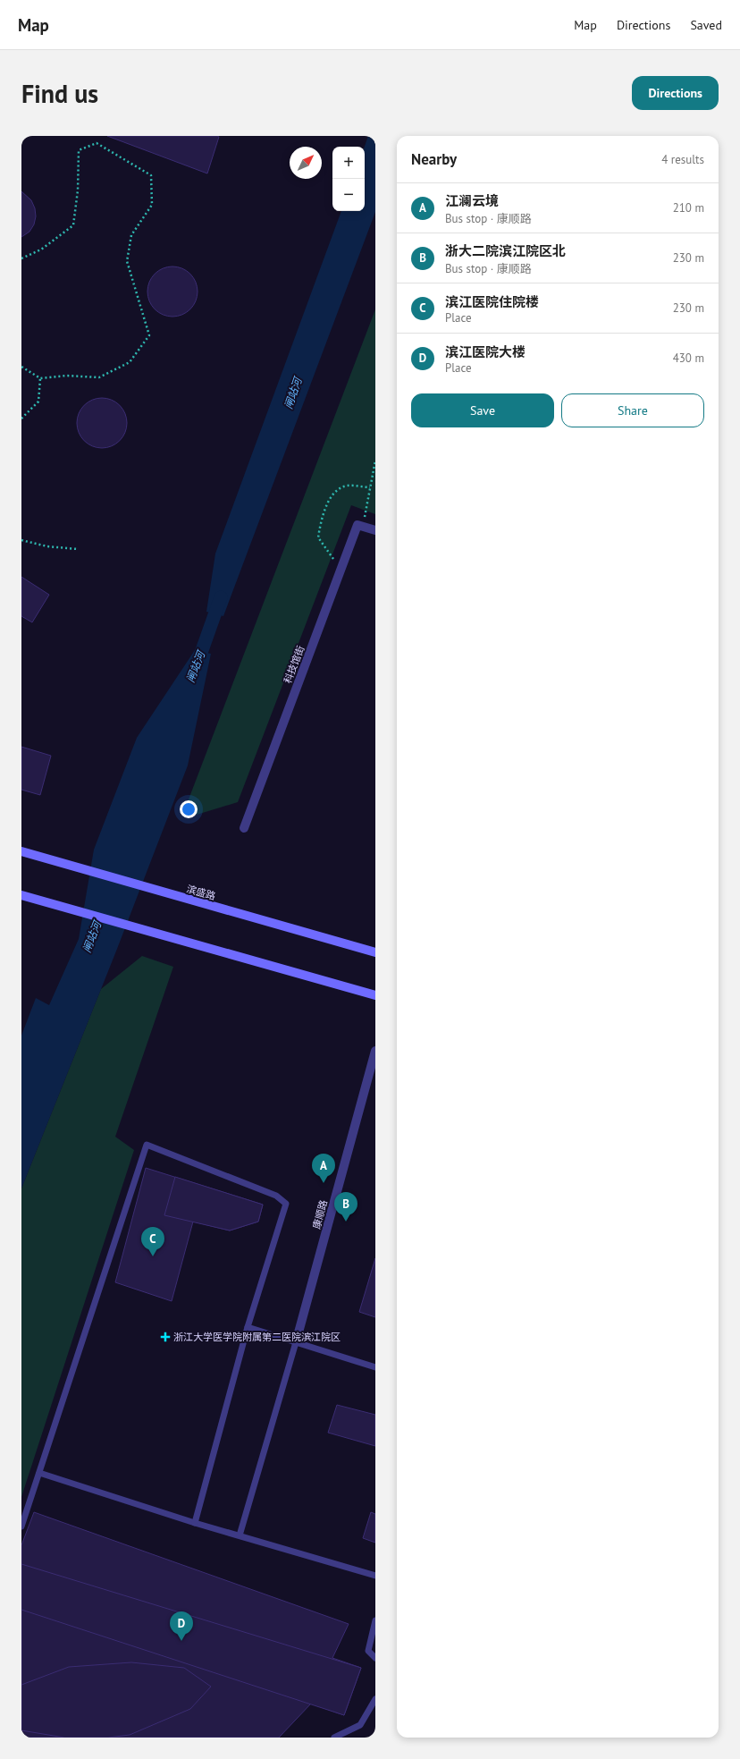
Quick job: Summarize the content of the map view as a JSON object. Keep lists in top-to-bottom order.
{
  "streets": {
    "main road": ["滨盛路"],
    "street": ["科技馆街", "康顺路"]
  },
  "water": ["闸站河"],
  "places": {
    "health": ["浙江大学医学院附属第二医院滨江院区"]
  },
  "north": "top right",
  "page": {
    "header": "Map",
    "nav": ["Map", "Directions", "Saved"],
    "buttons": [
      "Directions",
      ["Save", "Share"]
    ],
    "title": "Find us",
    "heading": ["Nearby", "4 results"],
    "map_buttons": ["+", "−"],
    "list": [
      {
        "mark": "A",
        "name": "江澜云境",
        "note": "Bus stop · 康顺路",
        "value": "210 m"
      },
      {
        "mark": "B",
        "name": "浙大二院滨江院区北",
        "note": "Bus stop · 康顺路",
        "value": "230 m"
      },
      {
        "mark": "C",
        "name": "滨江医院住院楼",
        "note": "Place",
        "value": "230 m"
      },
      {
        "mark": "D",
        "name": "滨江医院大楼",
        "note": "Place",
        "value": "430 m"
      }
    ],
    "pins": [
      "A",
      "B",
      "C",
      "D"
    ]
  }
}
